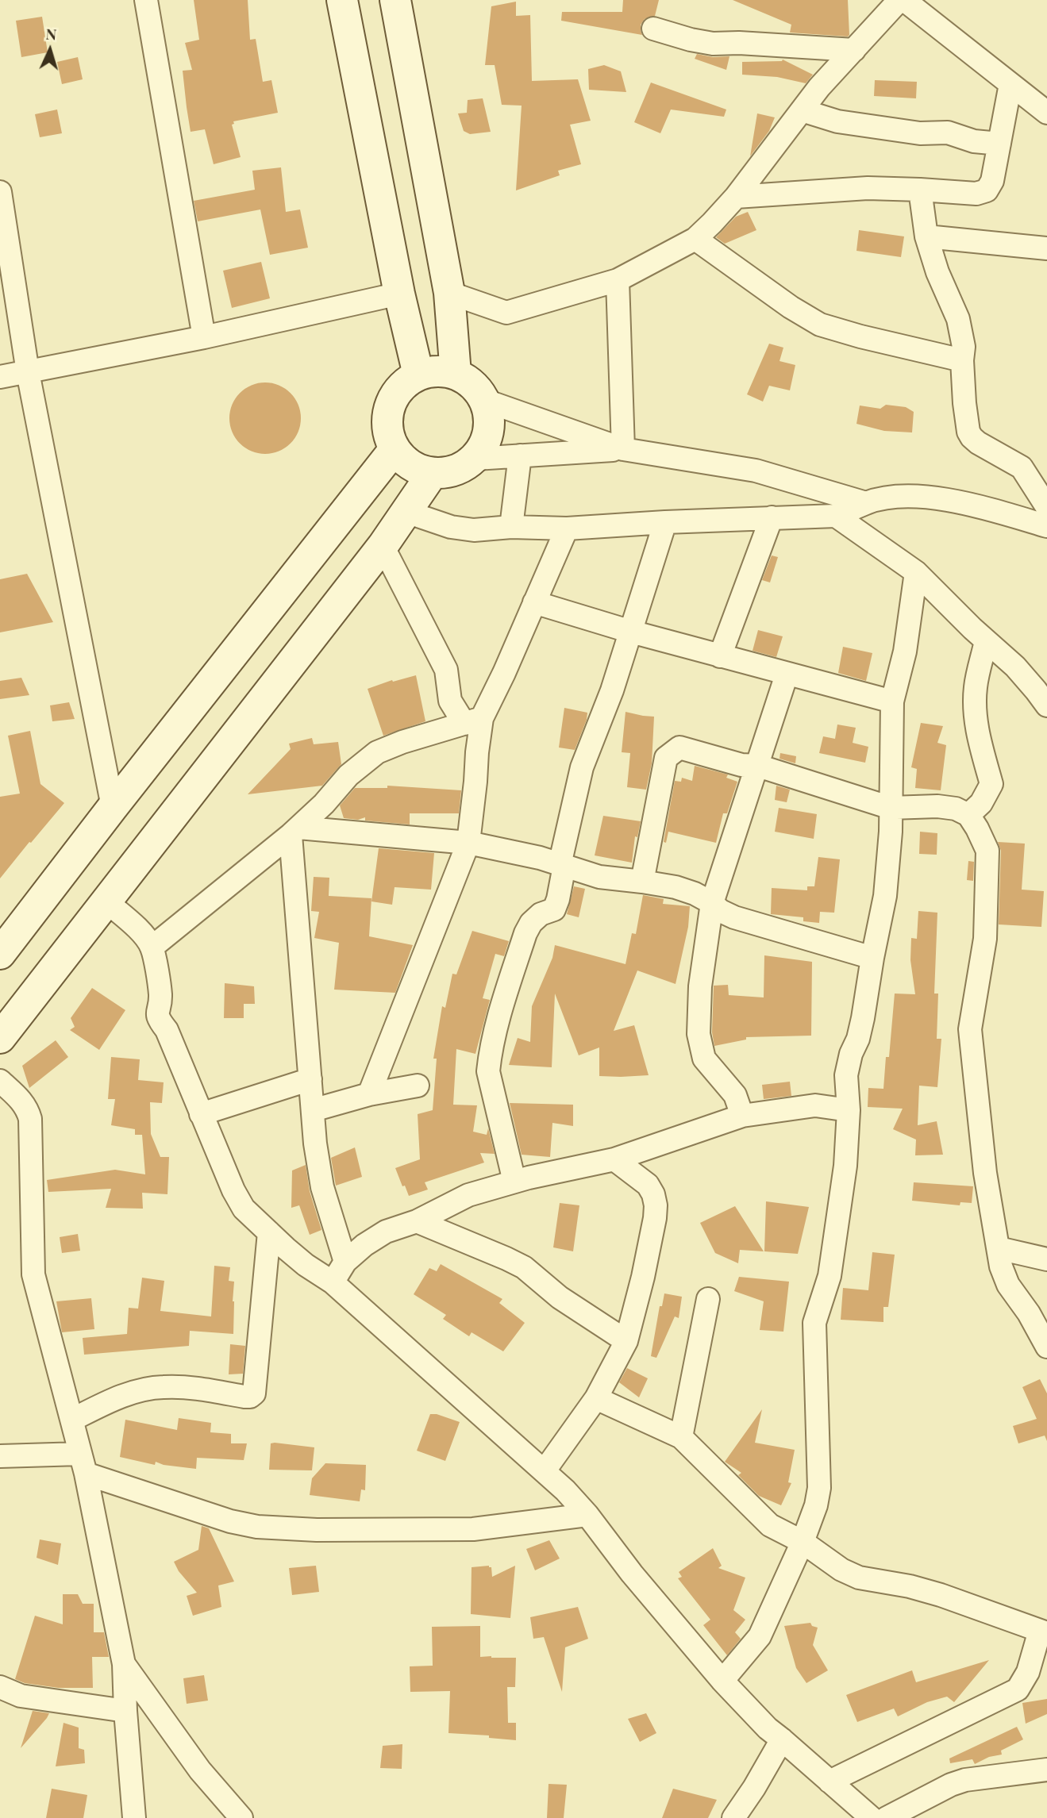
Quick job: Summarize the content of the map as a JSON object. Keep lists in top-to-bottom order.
{
  "north": "top"
}
